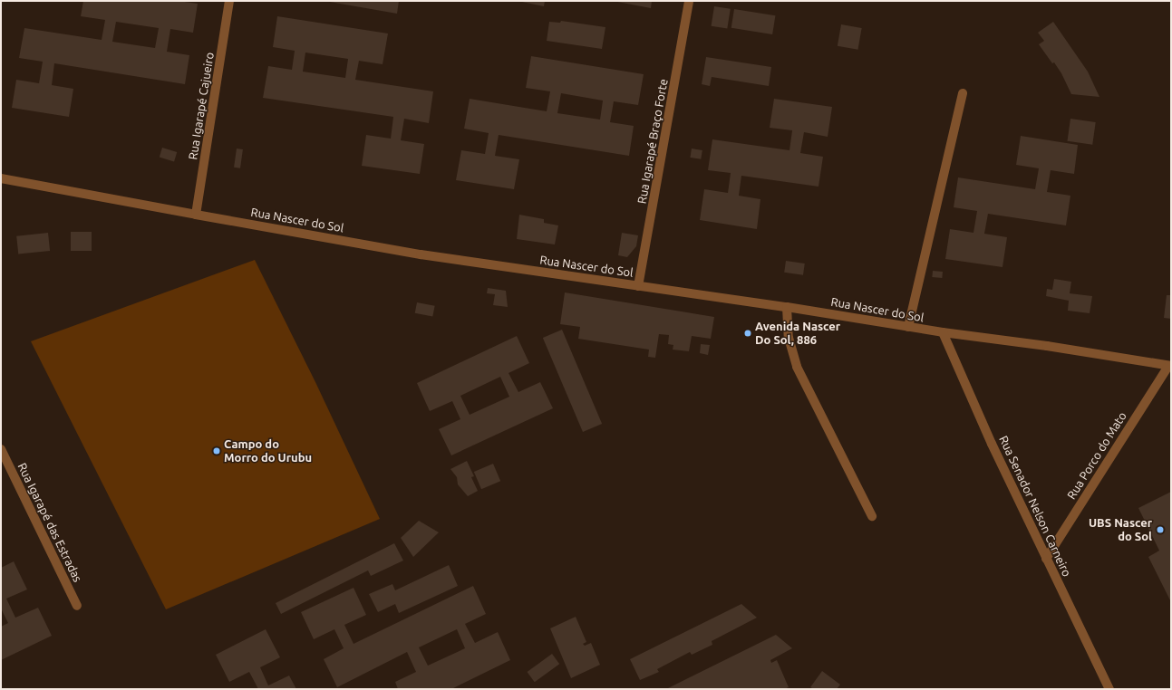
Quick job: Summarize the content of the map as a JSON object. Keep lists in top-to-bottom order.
{
  "streets": {
    "street": [
      "Rua Igarapé Cajueiro",
      "Rua Igarapé Braço Forte",
      "Rua Nascer do Sol",
      "Rua Porco do Mato",
      "Rua Senador Nelson Carneiro",
      "Rua Igarapé das Estradas"
    ]
  },
  "crossings": [
    ["Rua Igarapé Cajueiro", "Rua Nascer do Sol"],
    ["Rua Igarapé Braço Forte", "Rua Nascer do Sol"],
    ["Rua Nascer do Sol", "Rua Porco do Mato"],
    ["Rua Nascer do Sol", "Rua Senador Nelson Carneiro"],
    ["Rua Porco do Mato", "Rua Senador Nelson Carneiro"]
  ],
  "places": ["Avenida Nascer Do Sol, 886", "Campo do Morro do Urubu", "UBS Nascer do Sol"]
}
